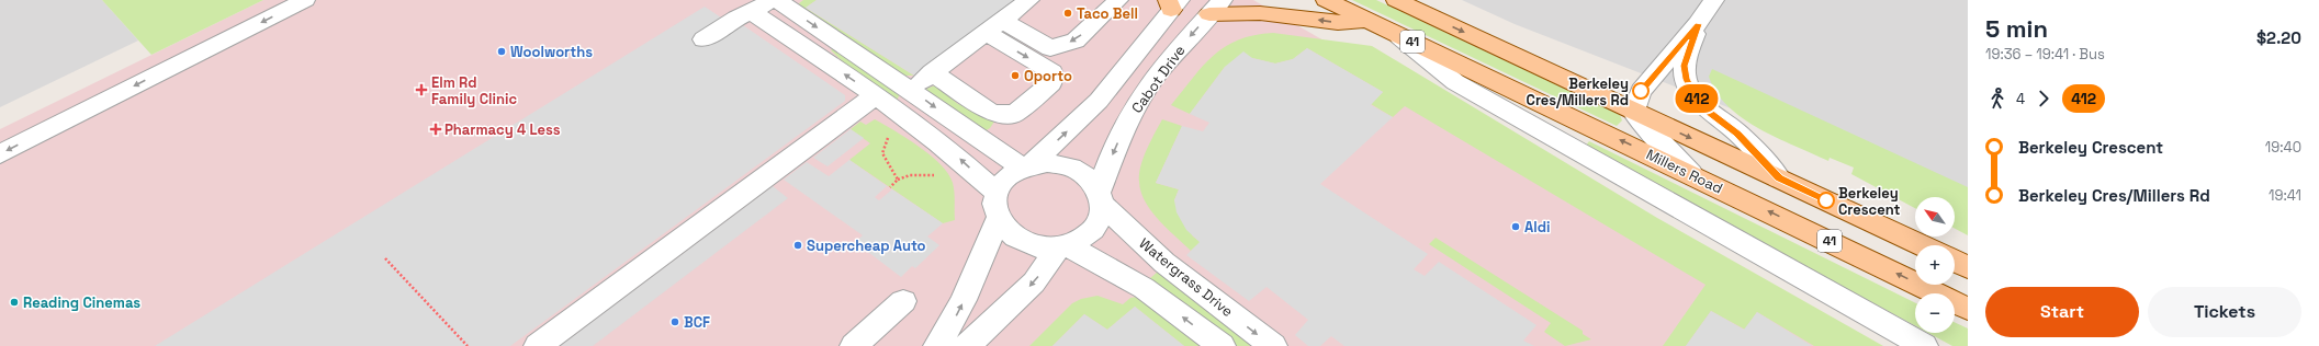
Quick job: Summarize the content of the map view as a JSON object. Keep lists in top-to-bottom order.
{
  "streets": {
    "main road": ["41", "Millers Road"],
    "street": ["Cabot Drive", "Watergrass Drive"]
  },
  "crossings": [
    ["Cabot Drive", "Watergrass Drive"]
  ],
  "places": {
    "other": [
      "Taco Bell",
      "Woolworths",
      "Oporto",
      "Berkeley Cres/Millers Rd",
      "Berkeley Crescent",
      "Aldi",
      "Supercheap Auto",
      "Reading Cinemas",
      "BCF"
    ],
    "health": ["Elm Rd Family Clinic", "Pharmacy 4 Less"]
  },
  "lines": ["bus line 412"],
  "north": "top left",
  "page": {
    "on_map": "412",
    "heading": ["5 min", "19:36 – 19:41 · Bus", "$2.20"],
    "legs": ["4", "412"],
    "list": [
      {
        "name": "Berkeley Crescent",
        "value": "19:40"
      },
      {
        "name": "Berkeley Cres/Millers Rd",
        "value": "19:41"
      }
    ],
    "map_buttons": ["+", "−"],
    "buttons": ["Start", "Tickets"]
  }
}
